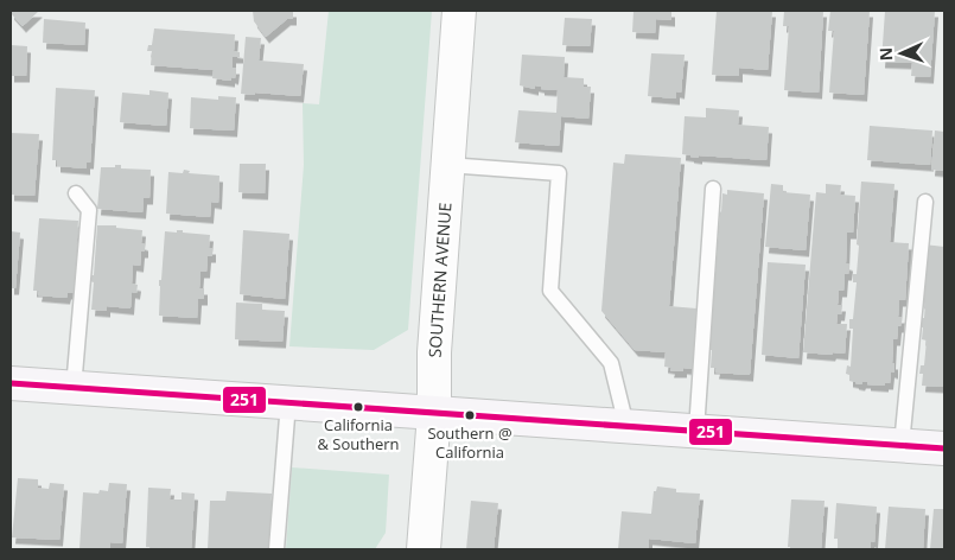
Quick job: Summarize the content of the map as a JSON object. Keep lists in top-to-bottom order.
{
  "streets": {
    "street": ["SOUTHERN AVENUE"]
  },
  "places": ["California & Southern", "Southern @ California"],
  "lines": ["transit line 251"],
  "north": "left"
}
